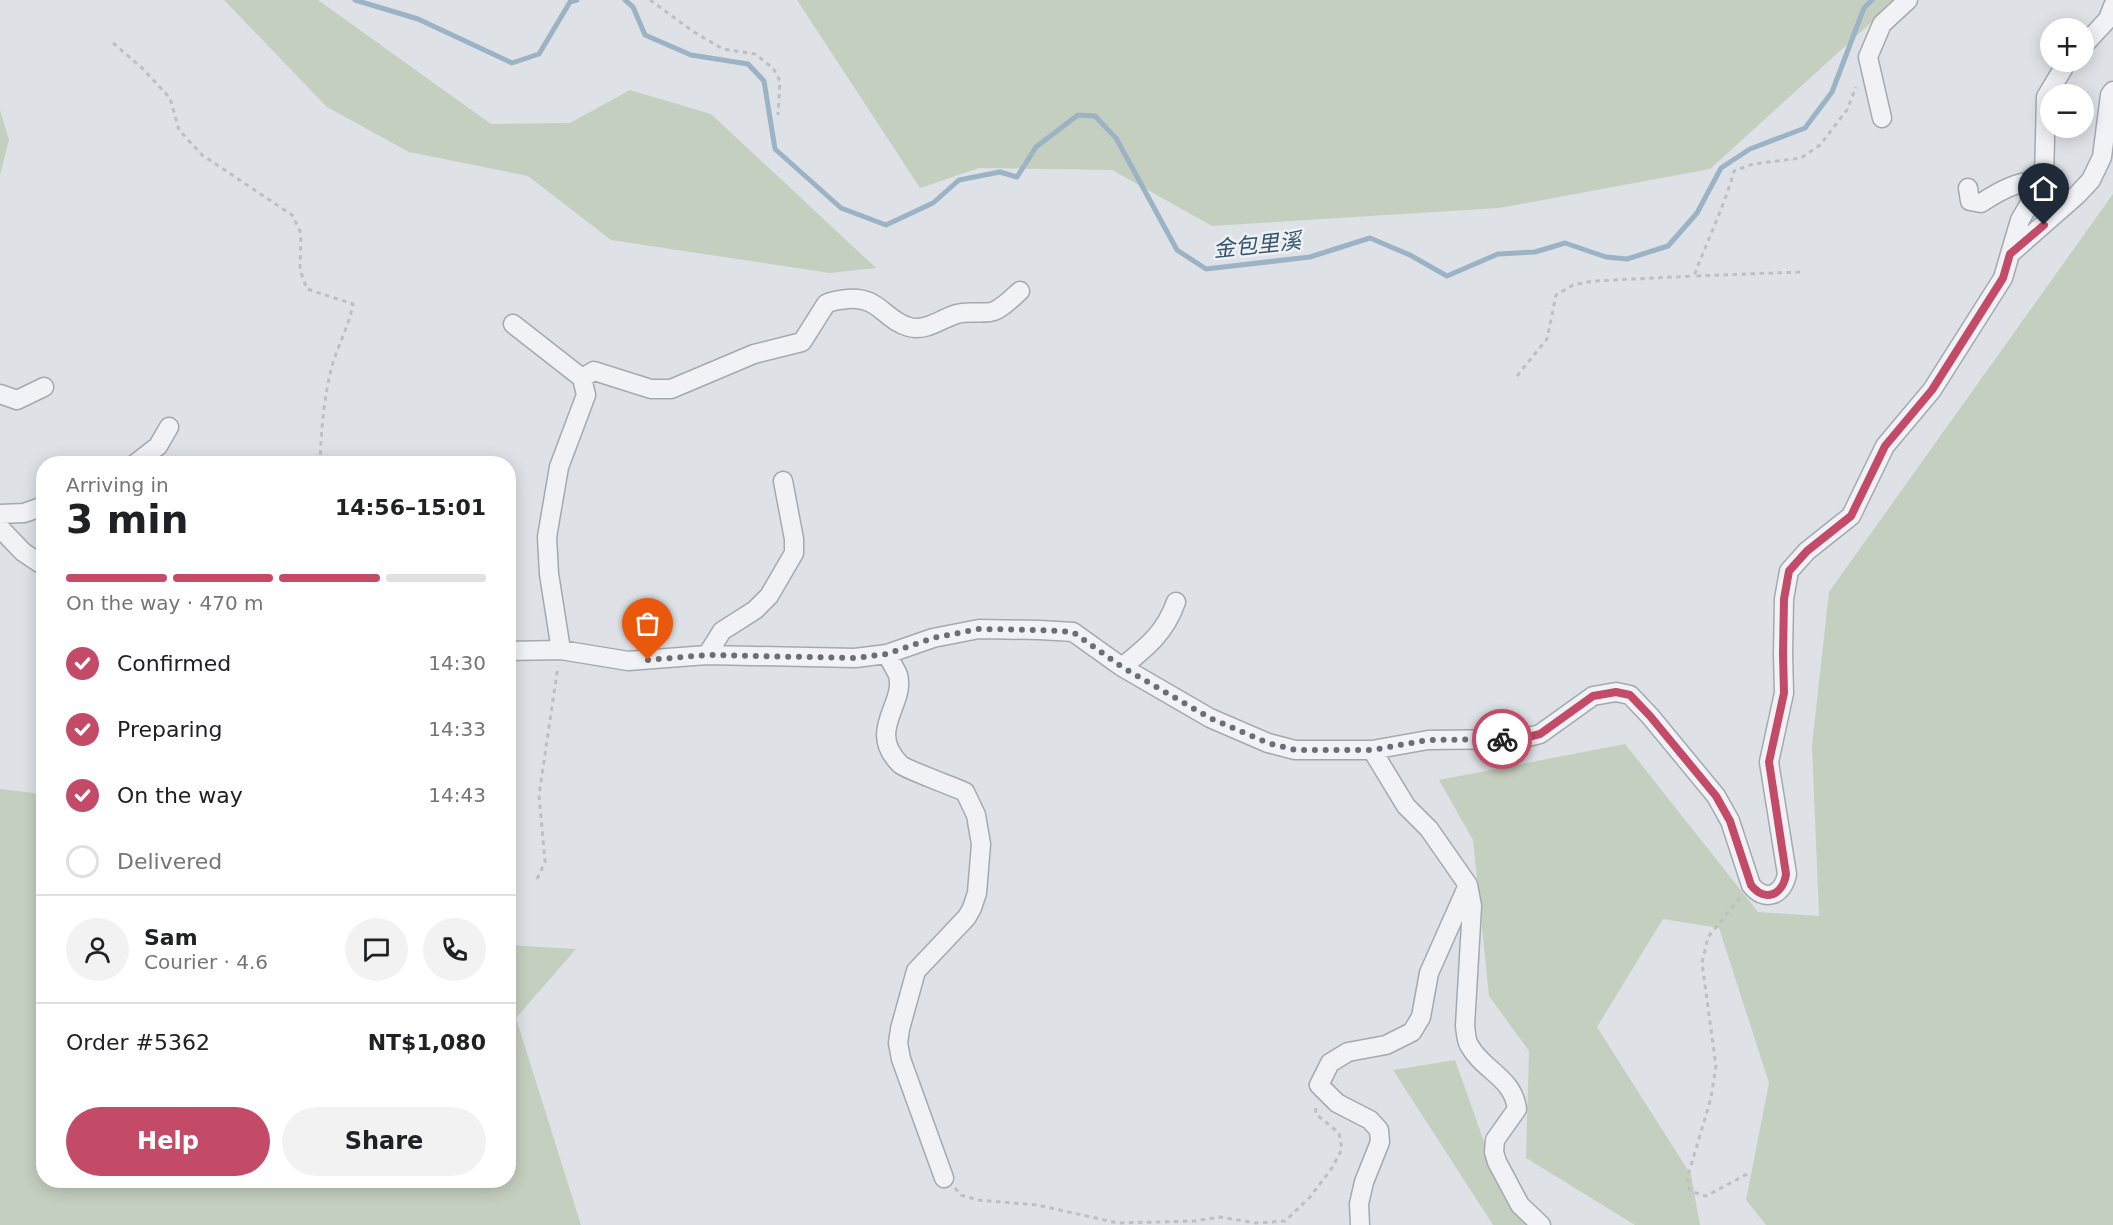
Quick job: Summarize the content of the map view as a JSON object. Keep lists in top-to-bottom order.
{
  "water": ["金包里溪"],
  "page": {
    "map_buttons": ["+", "−"],
    "heading": ["3 min", "Arriving in", "14:56–15:01"],
    "panel": [
      "Sam",
      "Courier · 4.6",
      "Order #5362",
      "NT$1,080"
    ],
    "bar": "On the way · 470 m",
    "list": [
      ["Confirmed", "14:30"],
      ["Preparing", "14:33"],
      ["On the way", "14:43"],
      "Delivered"
    ],
    "buttons": ["Help", "Share"]
  }
}
